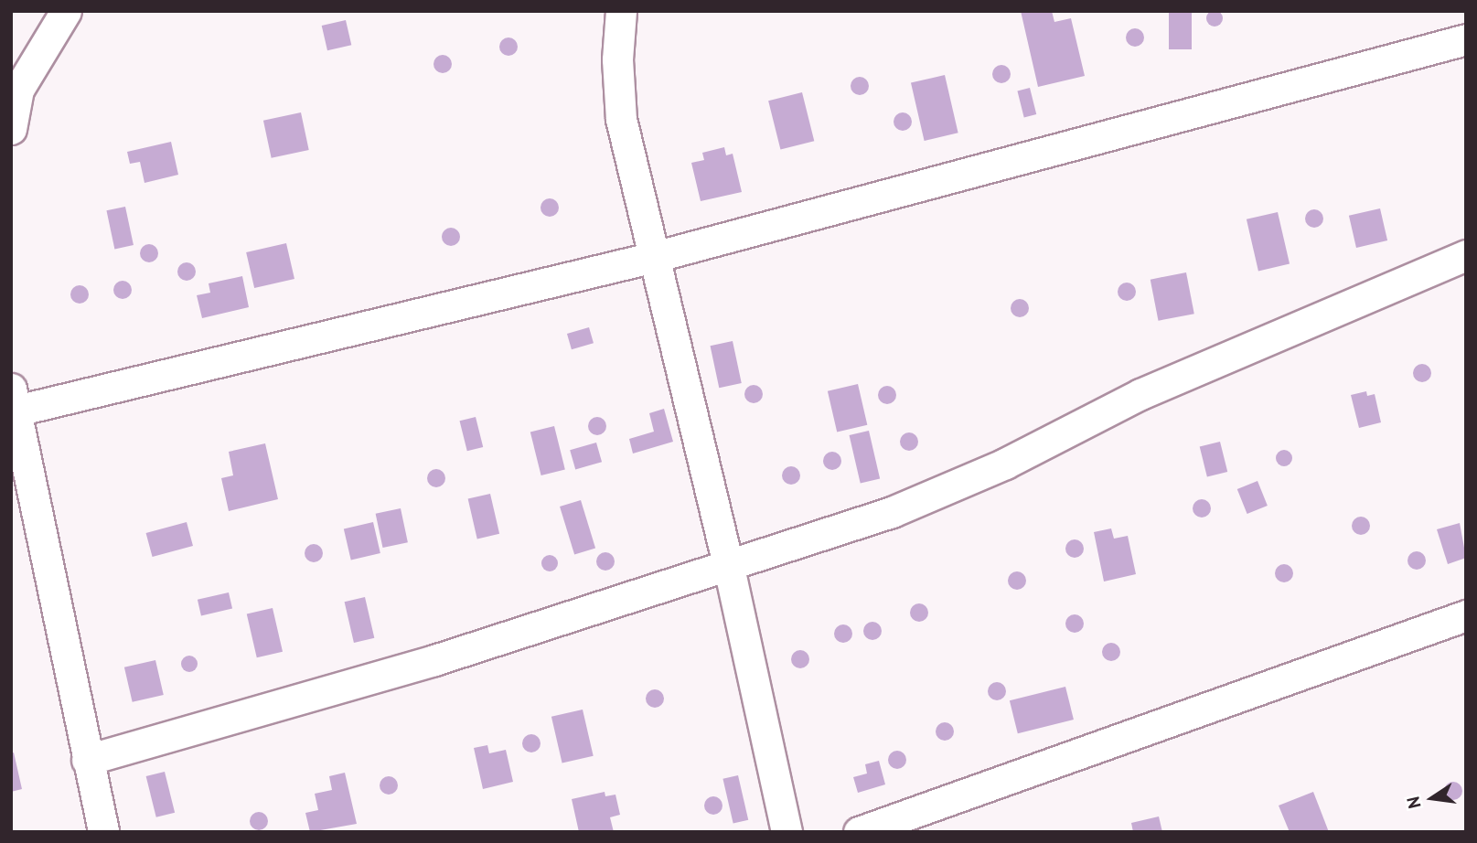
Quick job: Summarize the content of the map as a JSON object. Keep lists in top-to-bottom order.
{
  "north": "left"
}
